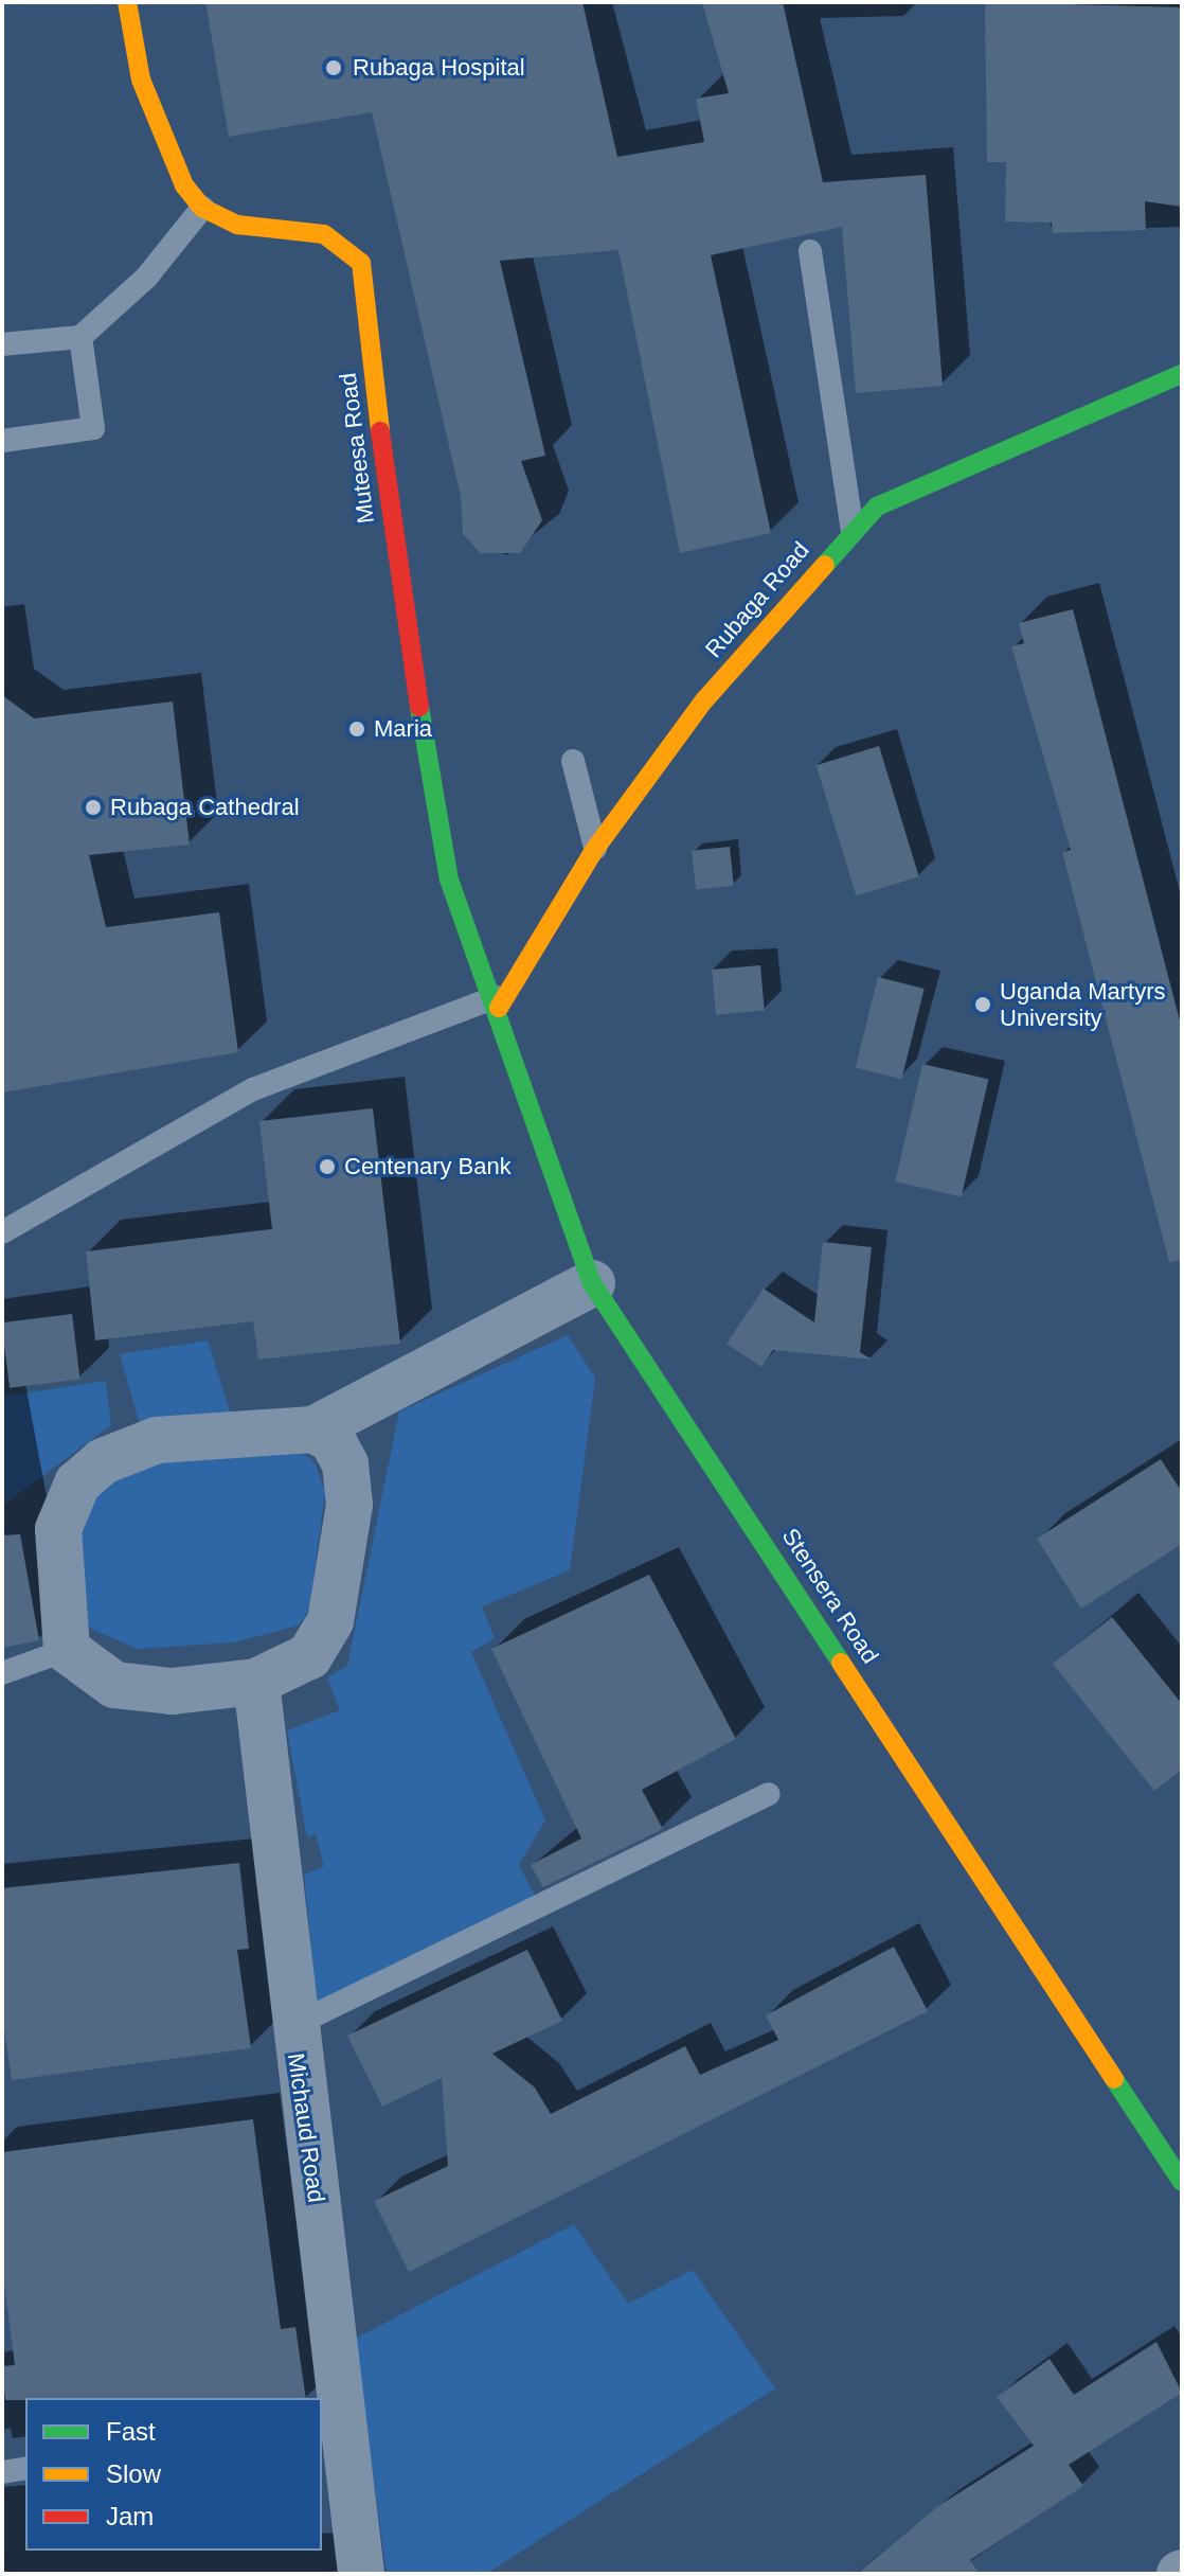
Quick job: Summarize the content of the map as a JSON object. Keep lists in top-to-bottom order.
{
  "streets": {
    "street": [
      "Muteesa Road",
      "Rubaga Road",
      "Stensera Road",
      "Michaud Road"
    ]
  },
  "crossings": [
    ["Muteesa Road", "Rubaga Road"],
    ["Muteesa Road", "Stensera Road"],
    ["Rubaga Road", "Stensera Road"]
  ],
  "places": [
    "Rubaga Hospital",
    "Maria",
    "Rubaga Cathedral",
    "Uganda Martyrs University",
    "Centenary Bank"
  ],
  "legend": ["Fast", "Slow", "Jam"]
}
